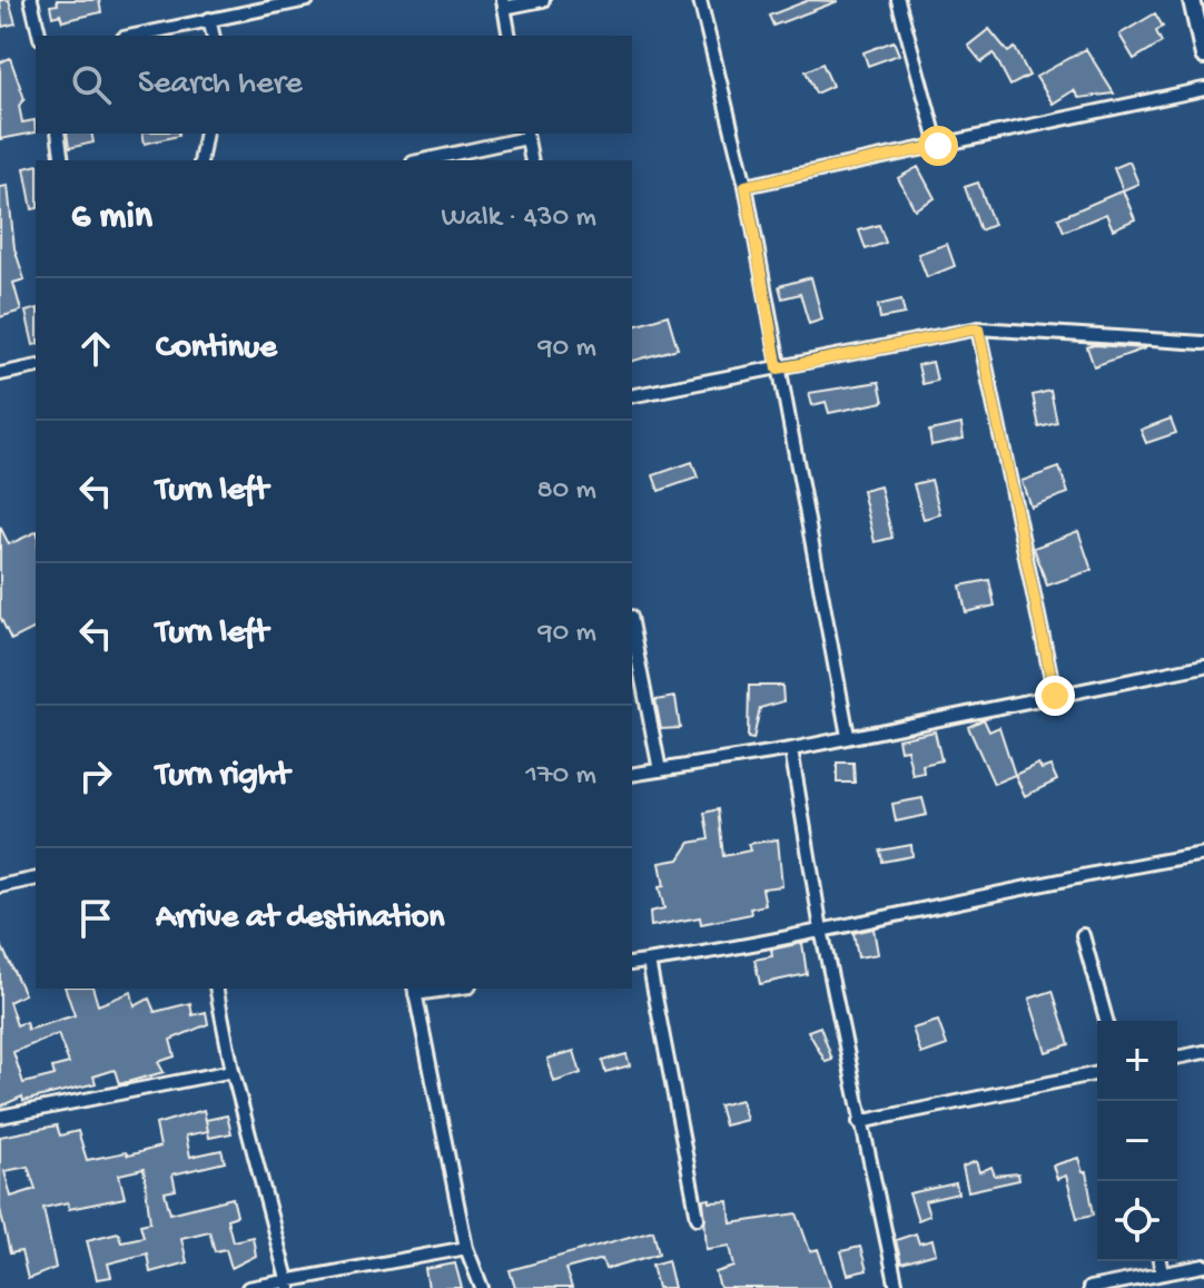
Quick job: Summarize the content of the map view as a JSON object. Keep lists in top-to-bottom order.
{
  "page": {
    "search": "Search here",
    "heading": ["6 min", "Walk · 430 m"],
    "list": [
      ["Continue", "90 m"],
      ["Turn left", "80 m"],
      ["Turn left", "90 m"],
      ["Turn right", "170 m"],
      "Arrive at destination"
    ],
    "map_buttons": ["+", "−"]
  }
}
